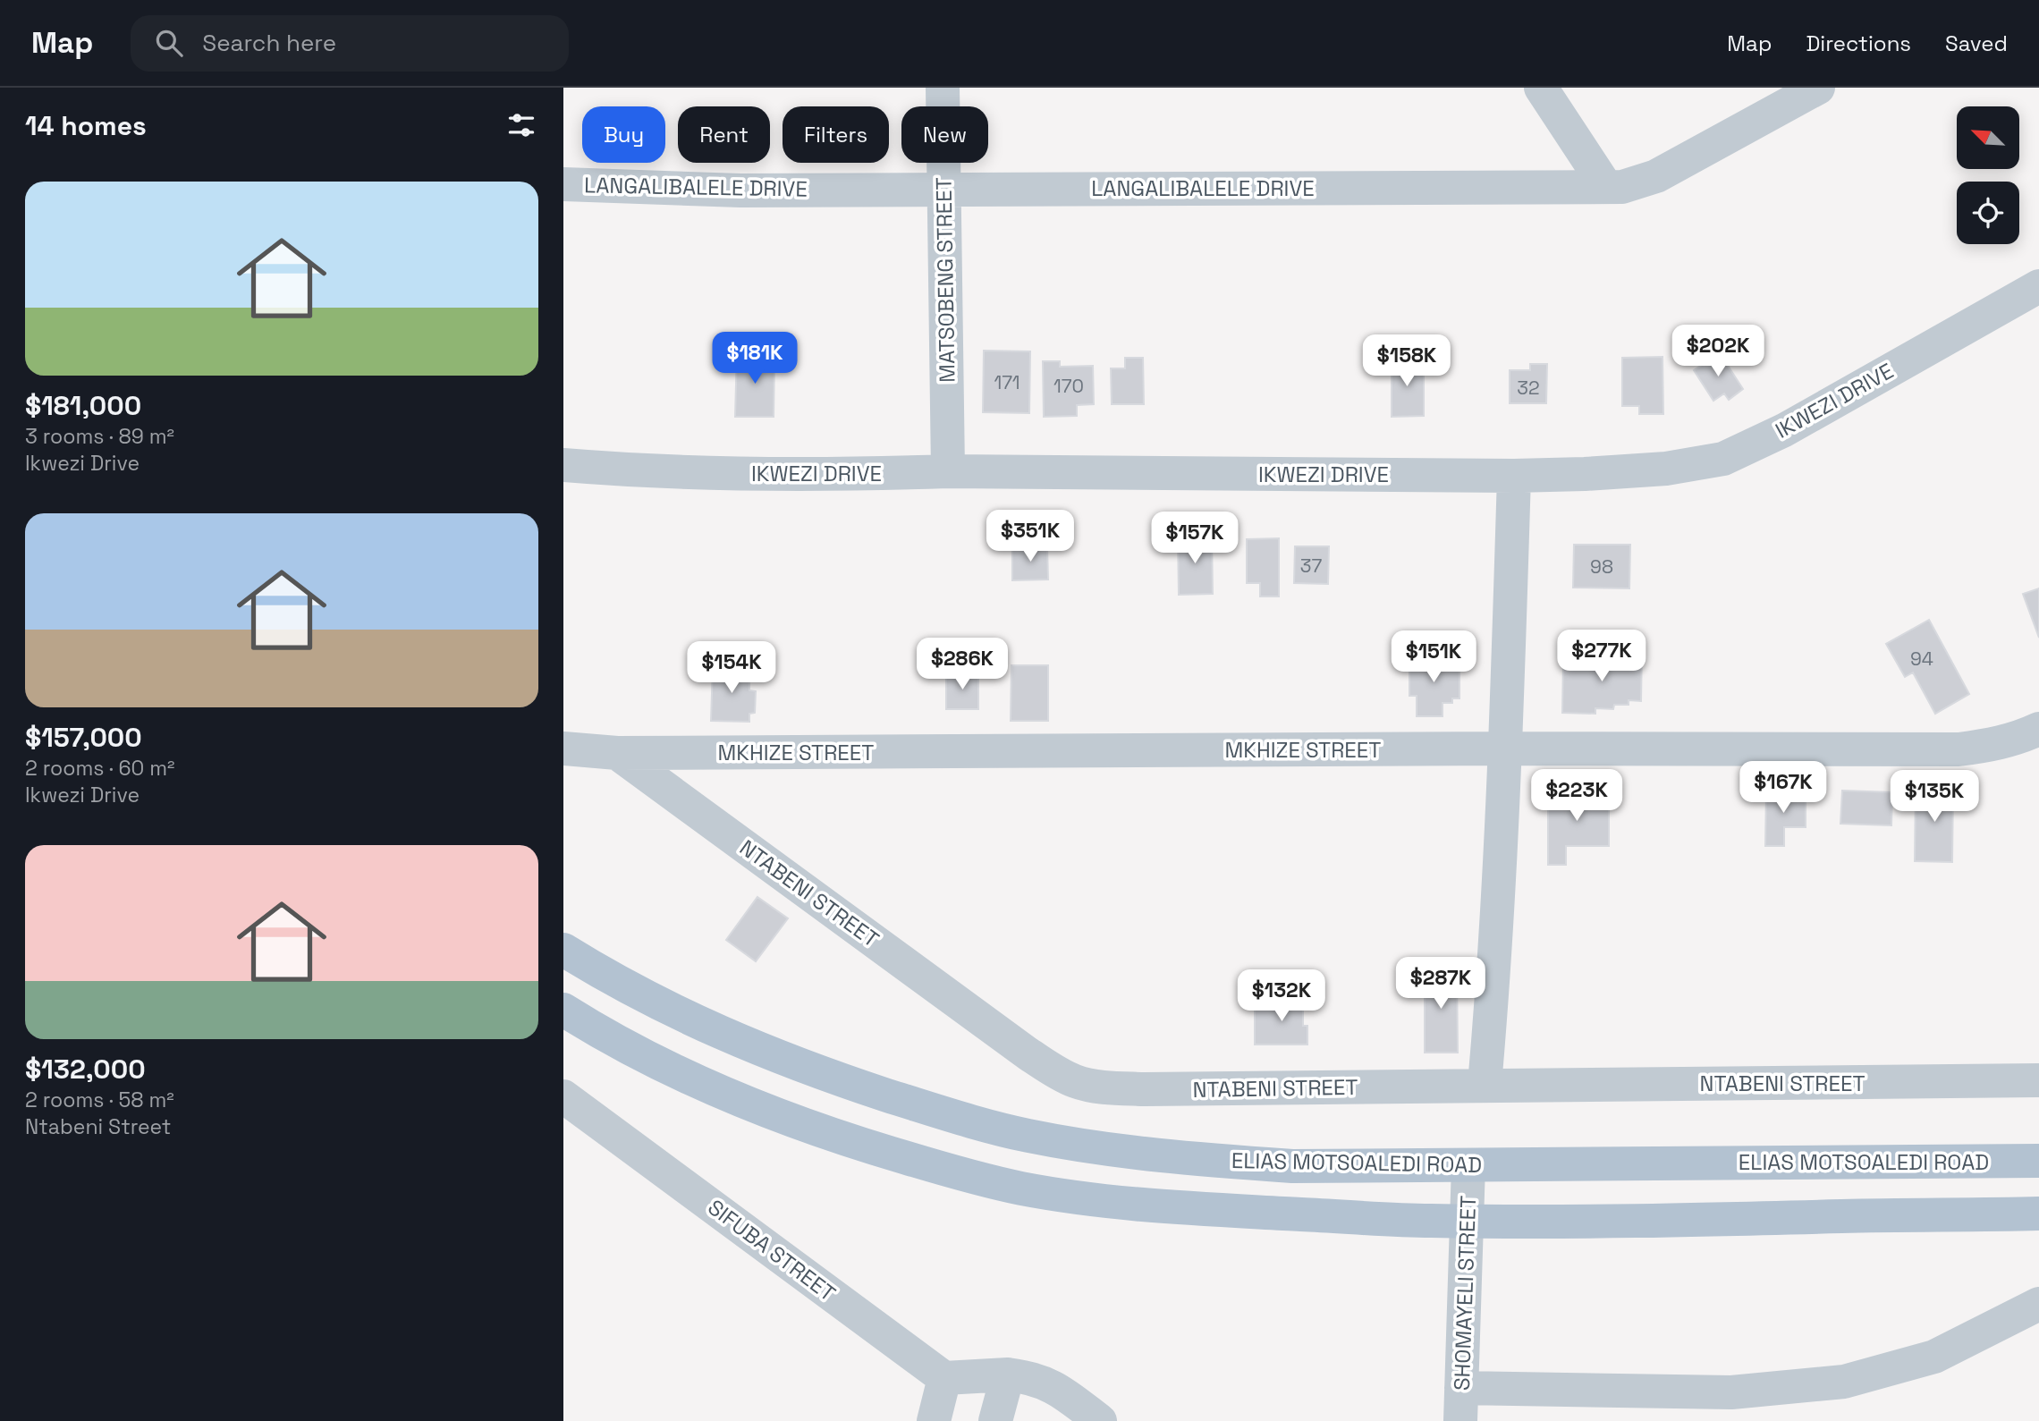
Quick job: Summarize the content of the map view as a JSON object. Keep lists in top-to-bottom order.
{
  "streets": {
    "main road": ["ELIAS MOTSOALEDI ROAD"],
    "street": [
      "LANGALIBALELE DRIVE",
      "MATSOBENG STREET",
      "IKWEZI DRIVE",
      "MKHIZE STREET",
      "NTABENI STREET",
      "SIFUBA STREET",
      "SHOMAYELI STREET"
    ]
  },
  "crossings": [
    ["LANGALIBALELE DRIVE", "MATSOBENG STREET"],
    ["MATSOBENG STREET", "IKWEZI DRIVE"],
    ["MKHIZE STREET", "NTABENI STREET"],
    ["ELIAS MOTSOALEDI ROAD", "SHOMAYELI STREET"]
  ],
  "house_numbers": [
    "171",
    "170",
    "32",
    "37",
    "98",
    "94"
  ],
  "north": "top left",
  "page": {
    "header": "Map",
    "search": "Search here",
    "nav": ["Map", "Directions", "Saved"],
    "heading": "14 homes",
    "chip": [
      "Buy",
      "Rent",
      "Filters",
      "New"
    ],
    "list": [
      {
        "name": "$181,000",
        "note": "3 rooms · 89 m² · Ikwezi Drive"
      },
      {
        "name": "$157,000",
        "note": "2 rooms · 60 m² · Ikwezi Drive"
      },
      {
        "name": "$132,000",
        "note": "2 rooms · 58 m² · Ntabeni Street"
      }
    ],
    "price": [
      "$202K",
      "$181K",
      "$158K",
      "$351K",
      "$157K",
      "$277K",
      "$151K",
      "$286K",
      "$154K",
      "$167K",
      "$223K",
      "$135K",
      "$287K",
      "$132K"
    ]
  }
}
